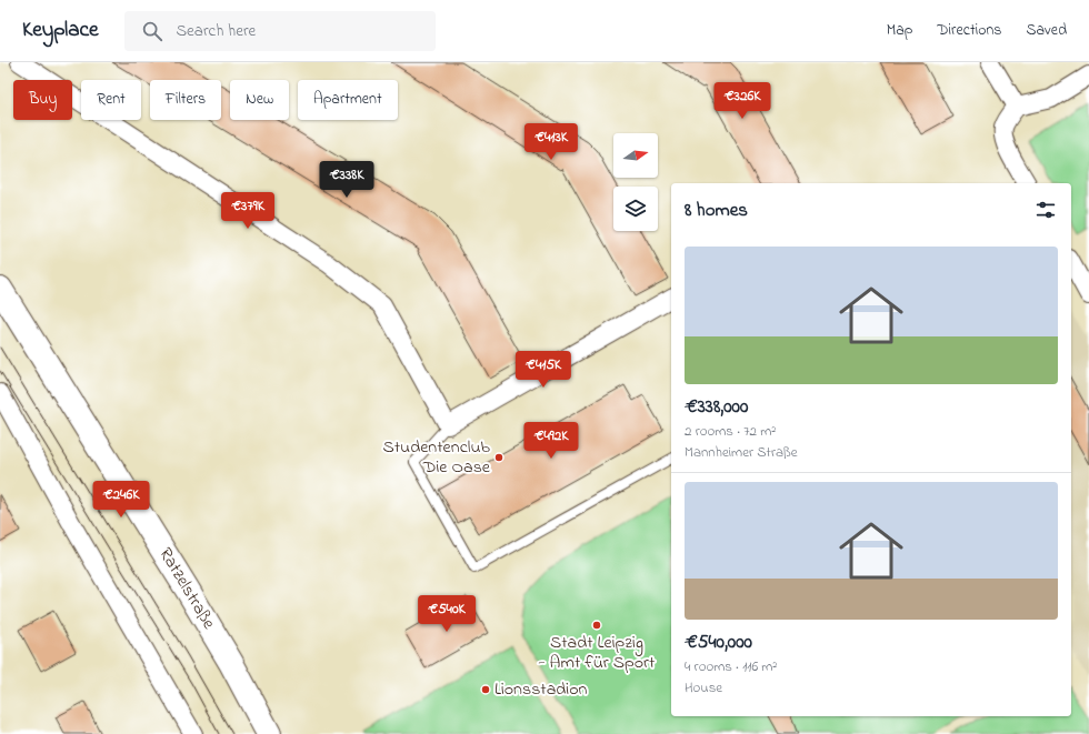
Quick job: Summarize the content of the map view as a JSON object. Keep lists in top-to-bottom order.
{
  "streets": {
    "main road": ["Ratzelstraße"]
  },
  "places": ["Studentenclub Die Oase", "Stadt Leipzig - Amt für Sport", "Lionsstadion"],
  "north": "right",
  "page": {
    "header": "Keyplace",
    "search": "Search here",
    "nav": ["Map", "Directions", "Saved"],
    "chip": [
      "Buy",
      "Rent",
      "Filters",
      "New",
      "Apartment"
    ],
    "price": [
      "€326K",
      "€413K",
      "€338K",
      "€379K",
      "€415K",
      "€492K",
      "€246K",
      "€540K"
    ],
    "heading": "8 homes",
    "list": [
      {
        "name": "€338,000",
        "note": "2 rooms · 72 m² · Mannheimer Straße"
      },
      {
        "name": "€540,000",
        "note": "4 rooms · 116 m² · House"
      }
    ]
  }
}
